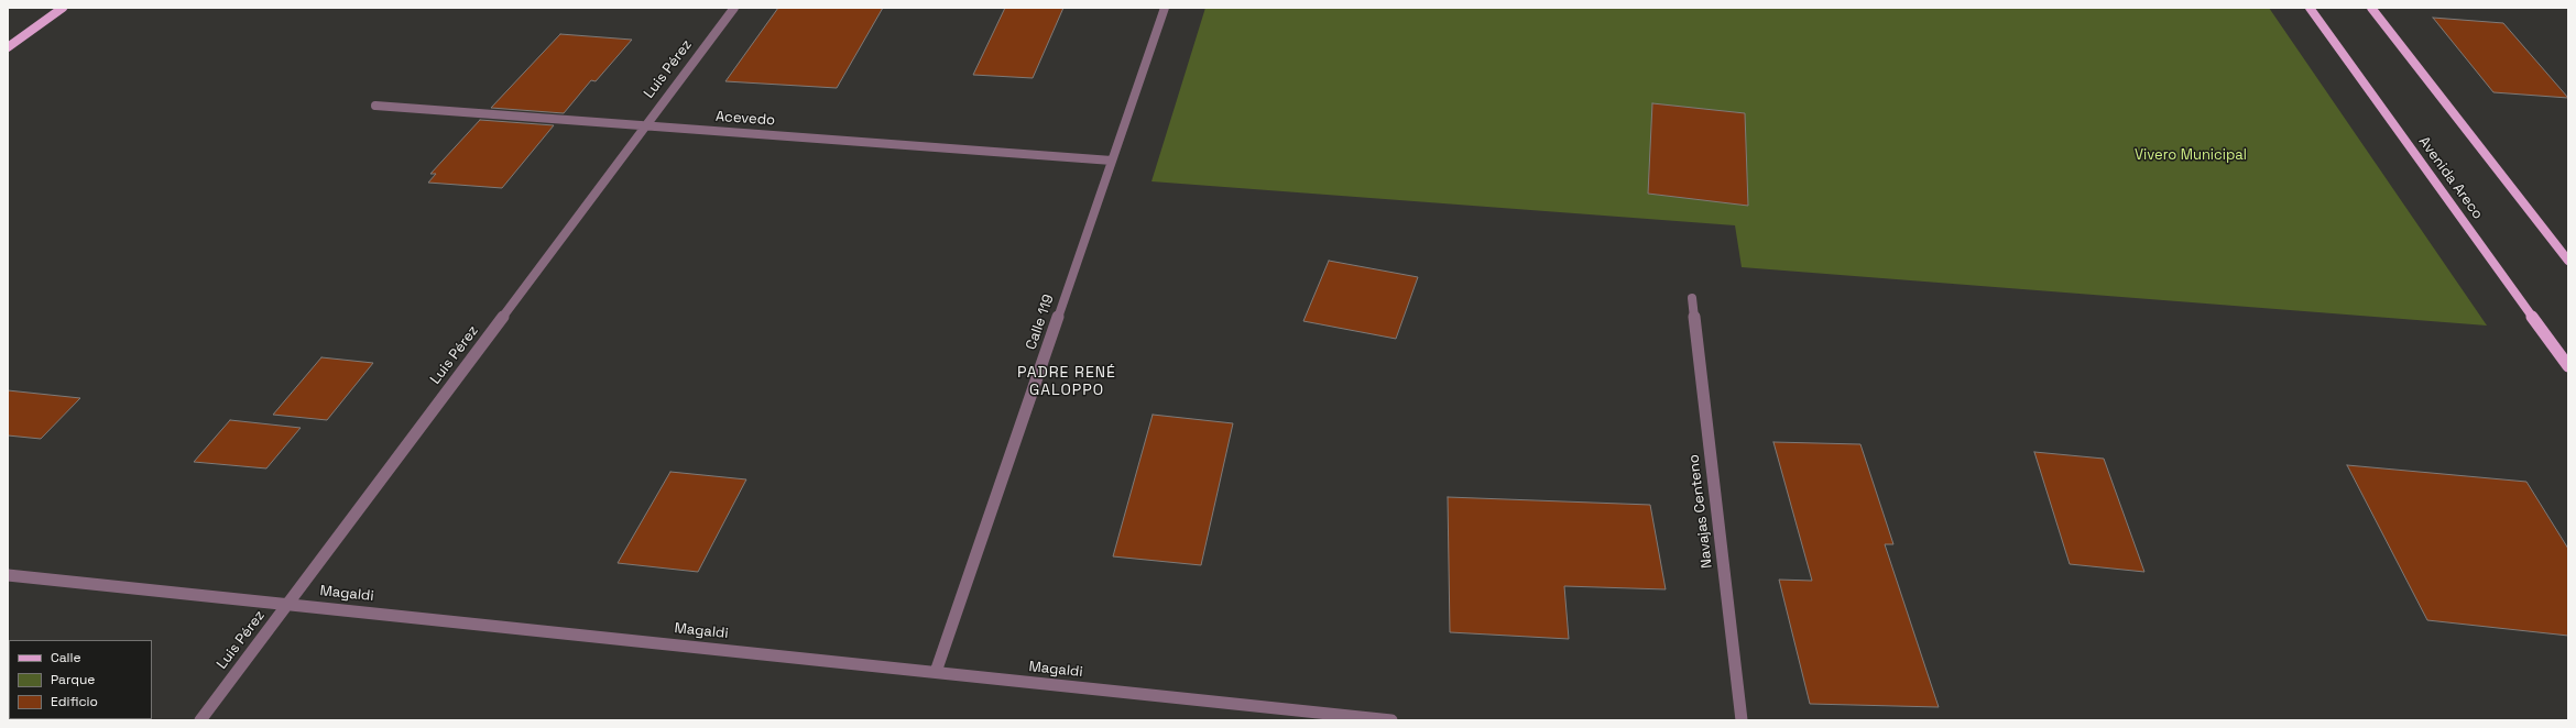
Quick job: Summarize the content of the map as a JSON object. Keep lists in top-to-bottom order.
{
  "streets": {
    "main road": ["Avenida Areco"],
    "street": [
      "Luis Pérez",
      "Acevedo",
      "Calle 119",
      "Navajas Centeno",
      "Magaldi"
    ]
  },
  "crossings": [
    ["Luis Pérez", "Acevedo"],
    ["Luis Pérez", "Magaldi"],
    ["Acevedo", "Calle 119"],
    ["Calle 119", "Magaldi"]
  ],
  "districts": ["PADRE RENÉ GALOPPO"],
  "parks": ["Vivero Municipal"],
  "legend": ["Calle", "Parque", "Edificio"]
}
